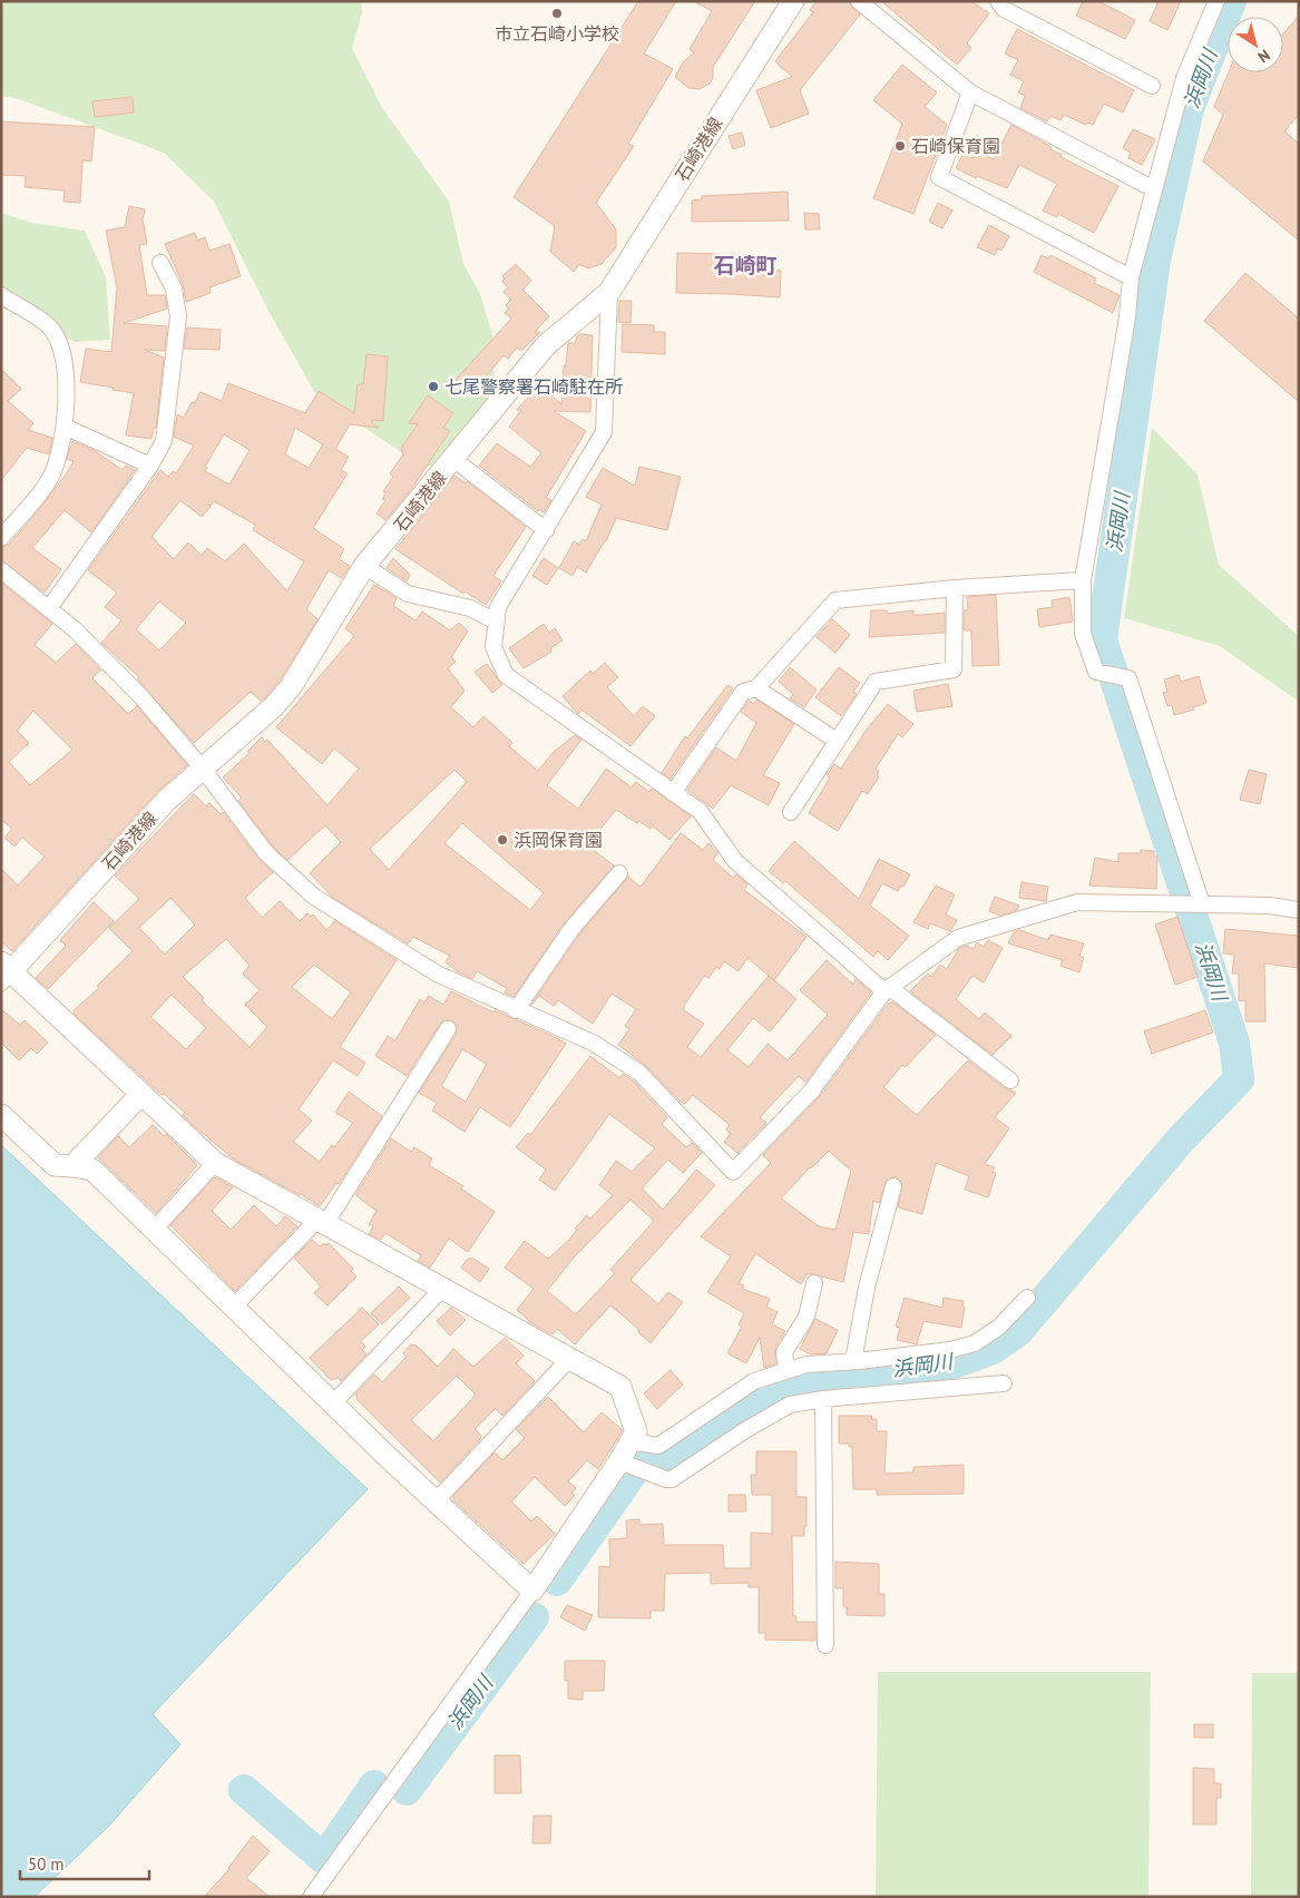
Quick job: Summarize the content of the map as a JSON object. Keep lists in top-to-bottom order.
{
  "streets": {
    "street": ["石崎港線"]
  },
  "districts": ["石崎町"],
  "water": ["浜岡川"],
  "places": [
    "市立石崎小学校",
    "石崎保育園",
    "七尾警察署石崎駐在所",
    "浜岡保育園"
  ],
  "scale_bar": "50 m",
  "north": "bottom right"
}
